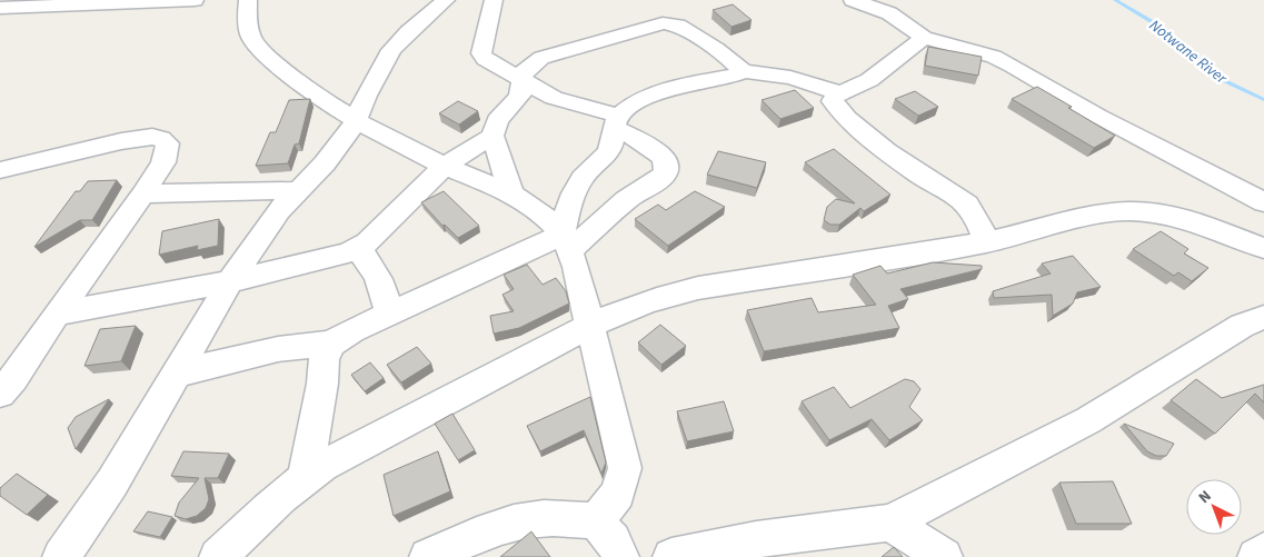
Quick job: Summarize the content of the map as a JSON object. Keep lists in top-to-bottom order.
{
  "water": ["Notwane River"],
  "north": "top left"
}
